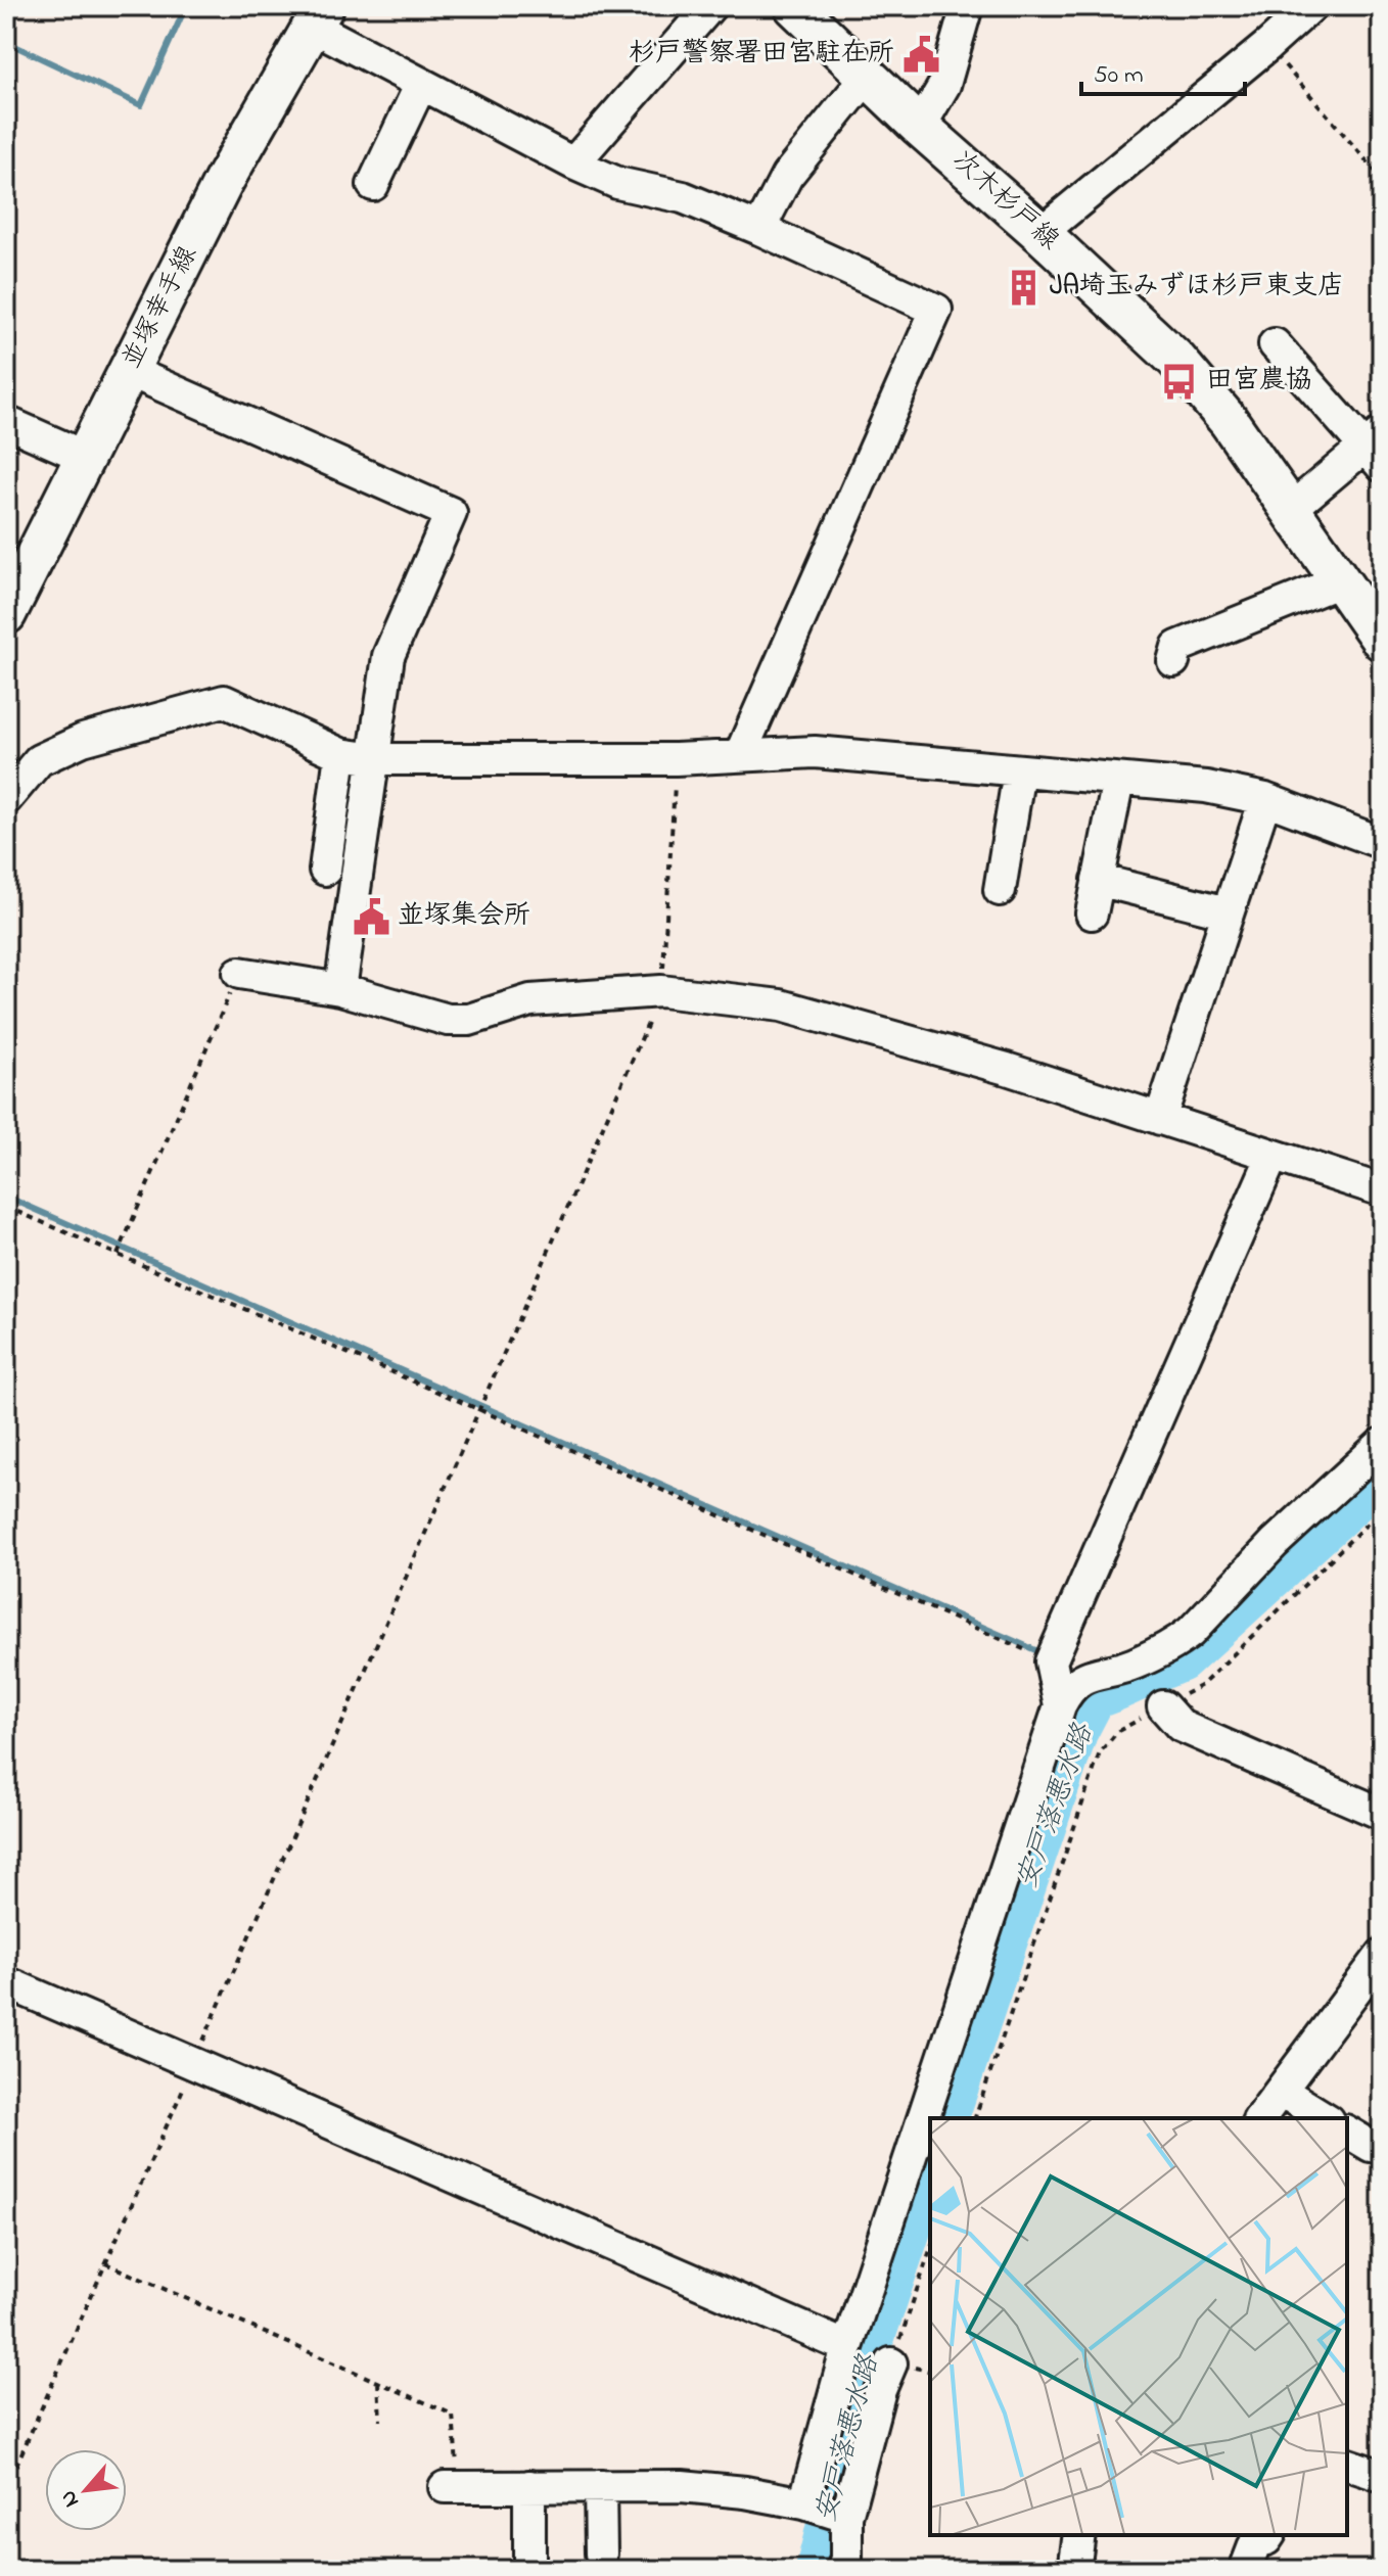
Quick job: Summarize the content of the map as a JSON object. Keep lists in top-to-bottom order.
{
  "streets": {
    "main road": ["次木杉戸線", "並塚幸手線"]
  },
  "water": ["安戸落悪水路"],
  "places": {
    "public building": ["杉戸警察署田宮駐在所", "並塚集会所"],
    "building": ["JA埼玉みずほ杉戸東支店"],
    "bus stop": ["田宮農協"]
  },
  "scale_bar": "50 m",
  "north": "bottom left"
}
